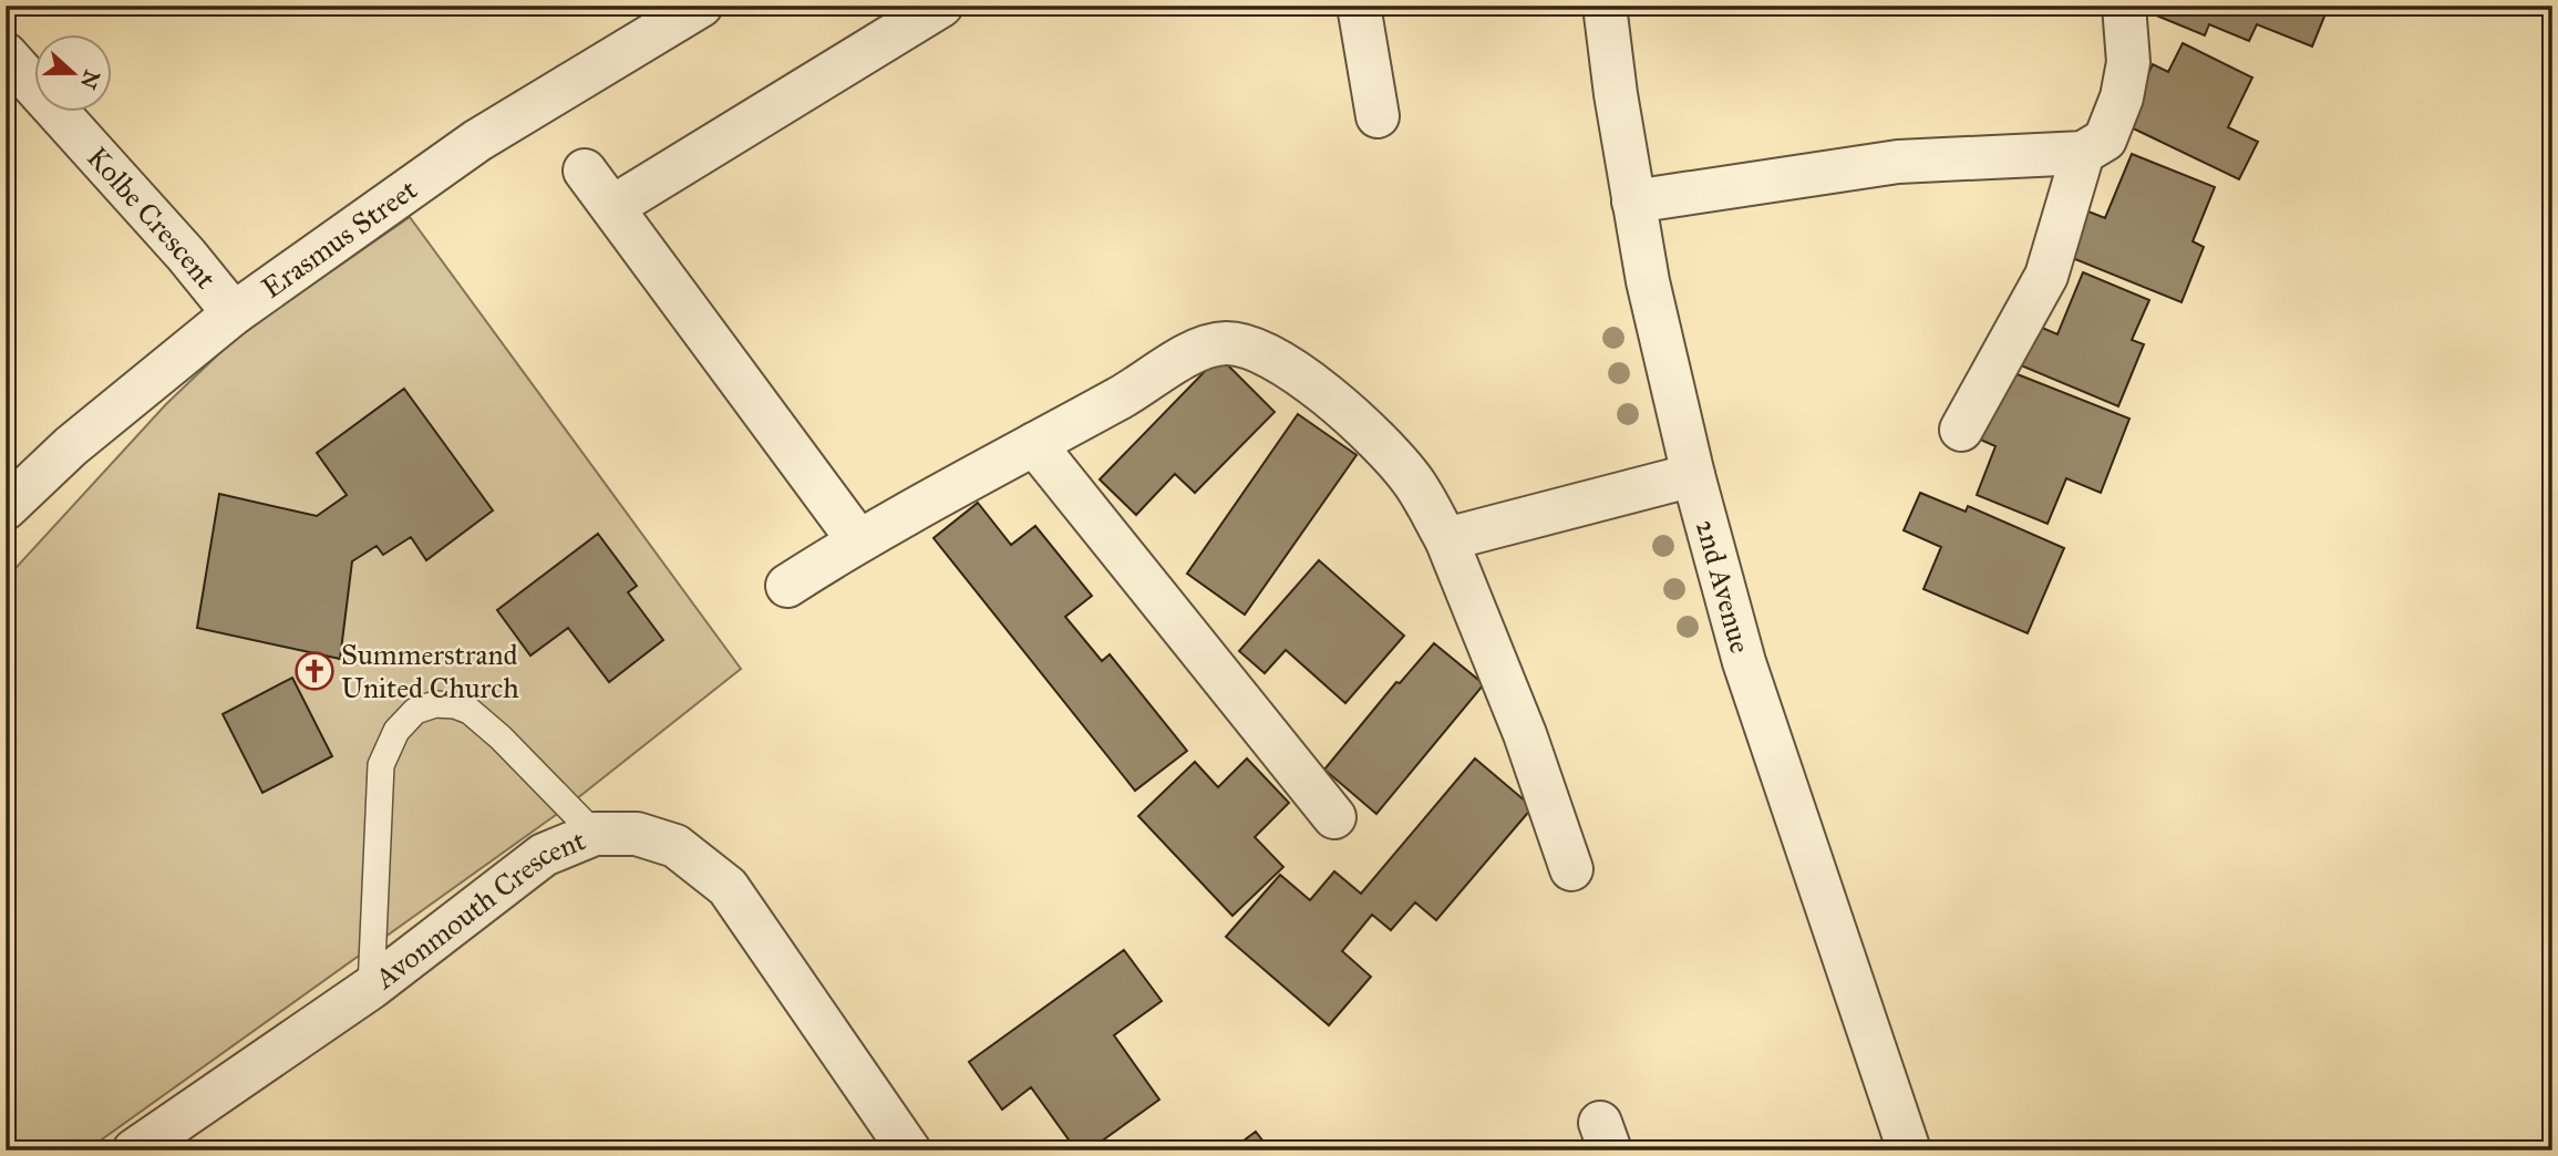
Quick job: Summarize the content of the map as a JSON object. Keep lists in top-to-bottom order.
{
  "streets": {
    "street": [
      "Kolbe Crescent",
      "Erasmus Street",
      "2nd Avenue",
      "Avonmouth Crescent"
    ]
  },
  "crossings": [
    ["Kolbe Crescent", "Erasmus Street"]
  ],
  "places": {
    "church": ["Summerstrand United Church"]
  },
  "north": "right"
}
